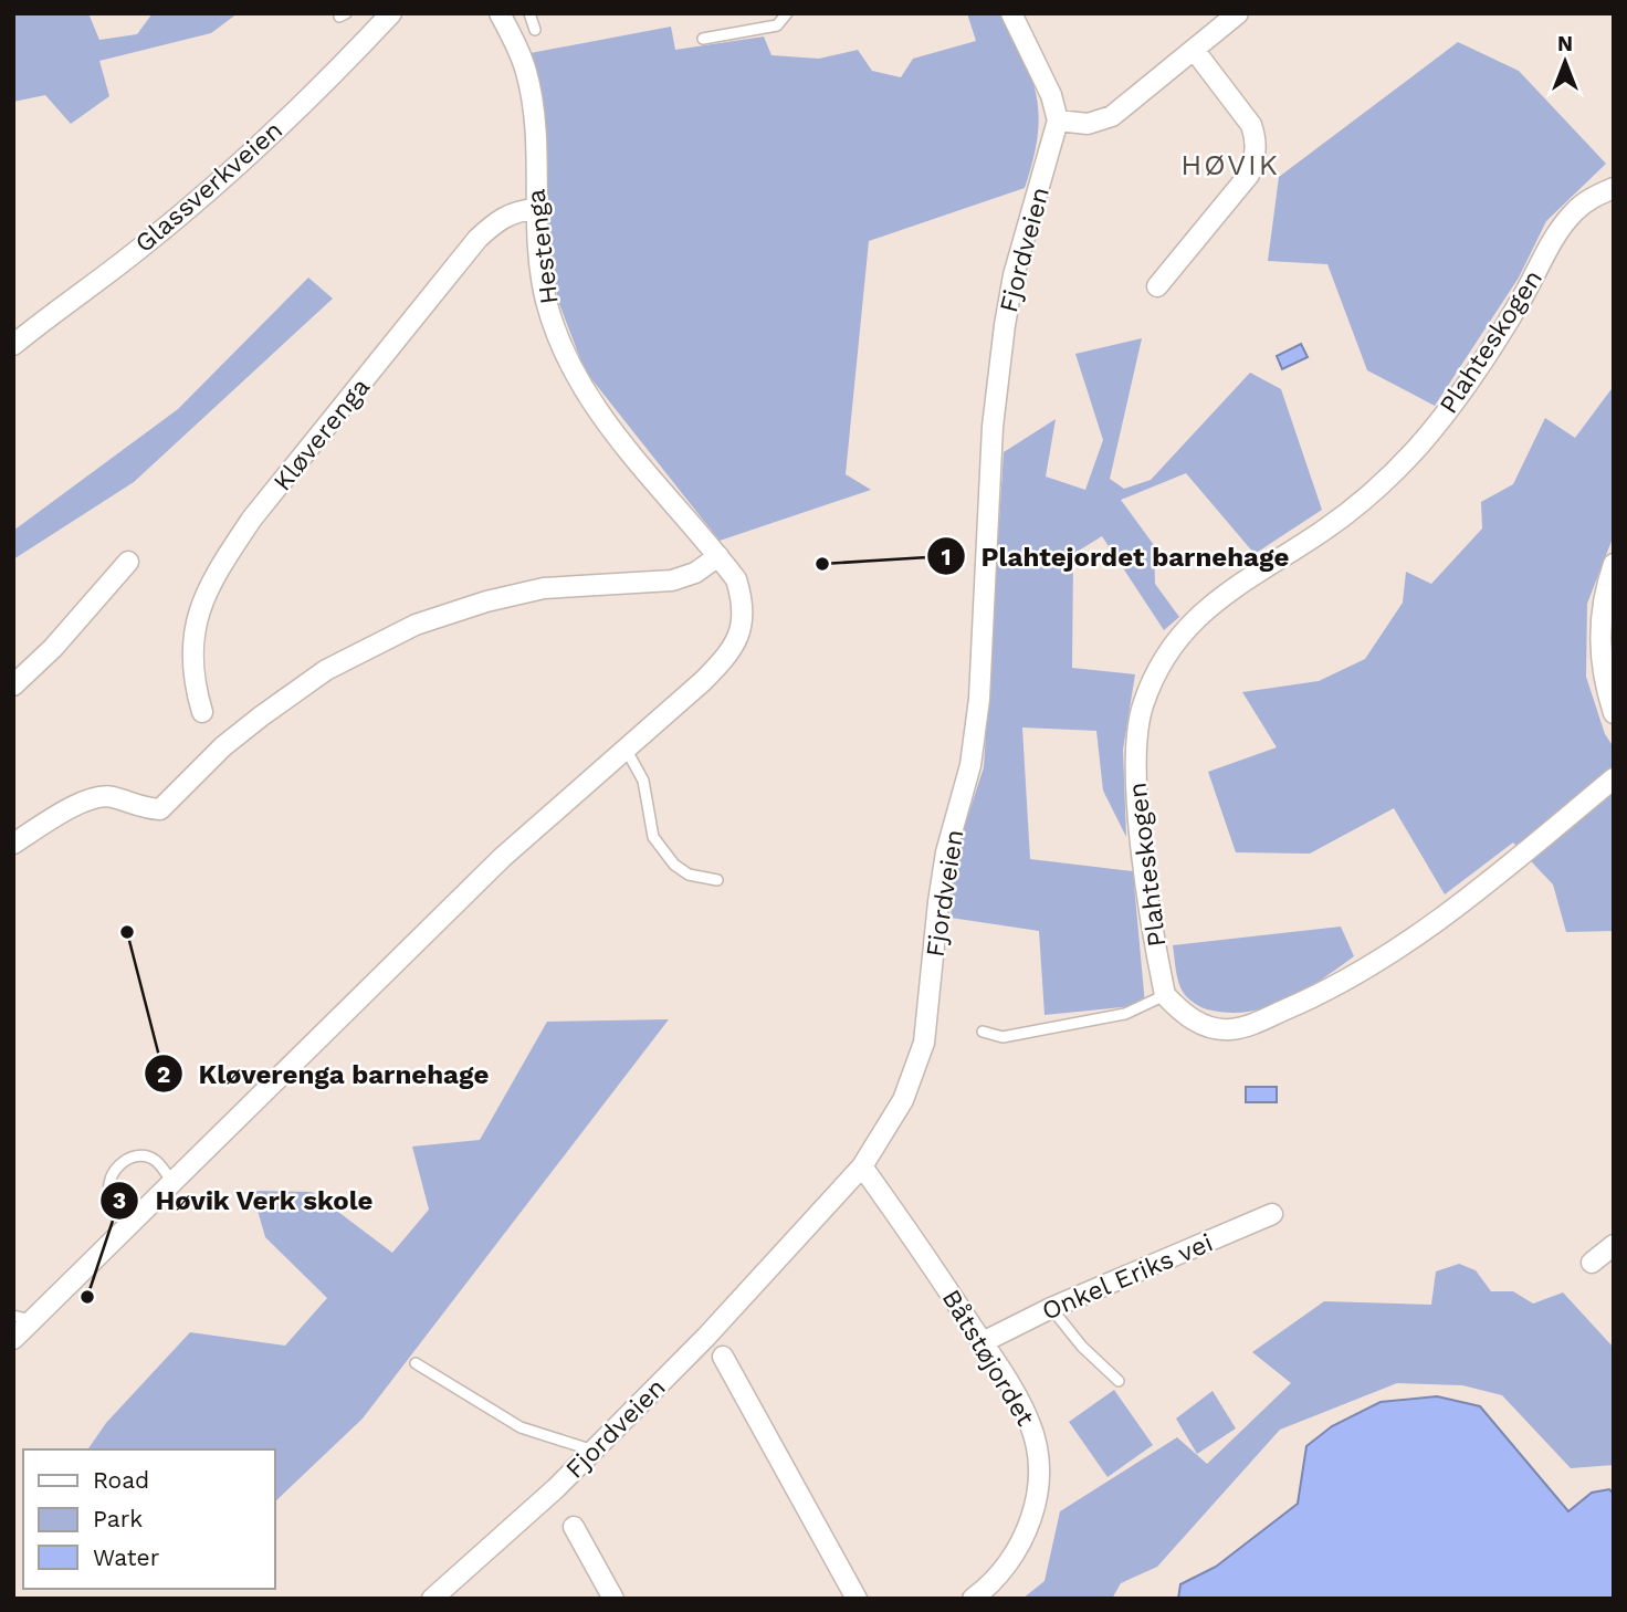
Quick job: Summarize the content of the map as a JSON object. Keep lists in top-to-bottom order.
{
  "streets": {
    "street": [
      "Glassverkveien",
      "Hestenga",
      "Fjordveien",
      "Plahteskogen",
      "Kløverenga",
      "Onkel Eriks vei",
      "Båtstøjordet"
    ]
  },
  "crossings": [
    ["Hestenga", "Kløverenga"],
    ["Fjordveien", "Båtstøjordet"],
    ["Onkel Eriks vei", "Båtstøjordet"]
  ],
  "districts": ["HØVIK"],
  "places": ["Plahtejordet barnehage", "Kløverenga barnehage", "Høvik Verk skole"],
  "legend": ["Road", "Park", "Water"],
  "north": "top"
}
